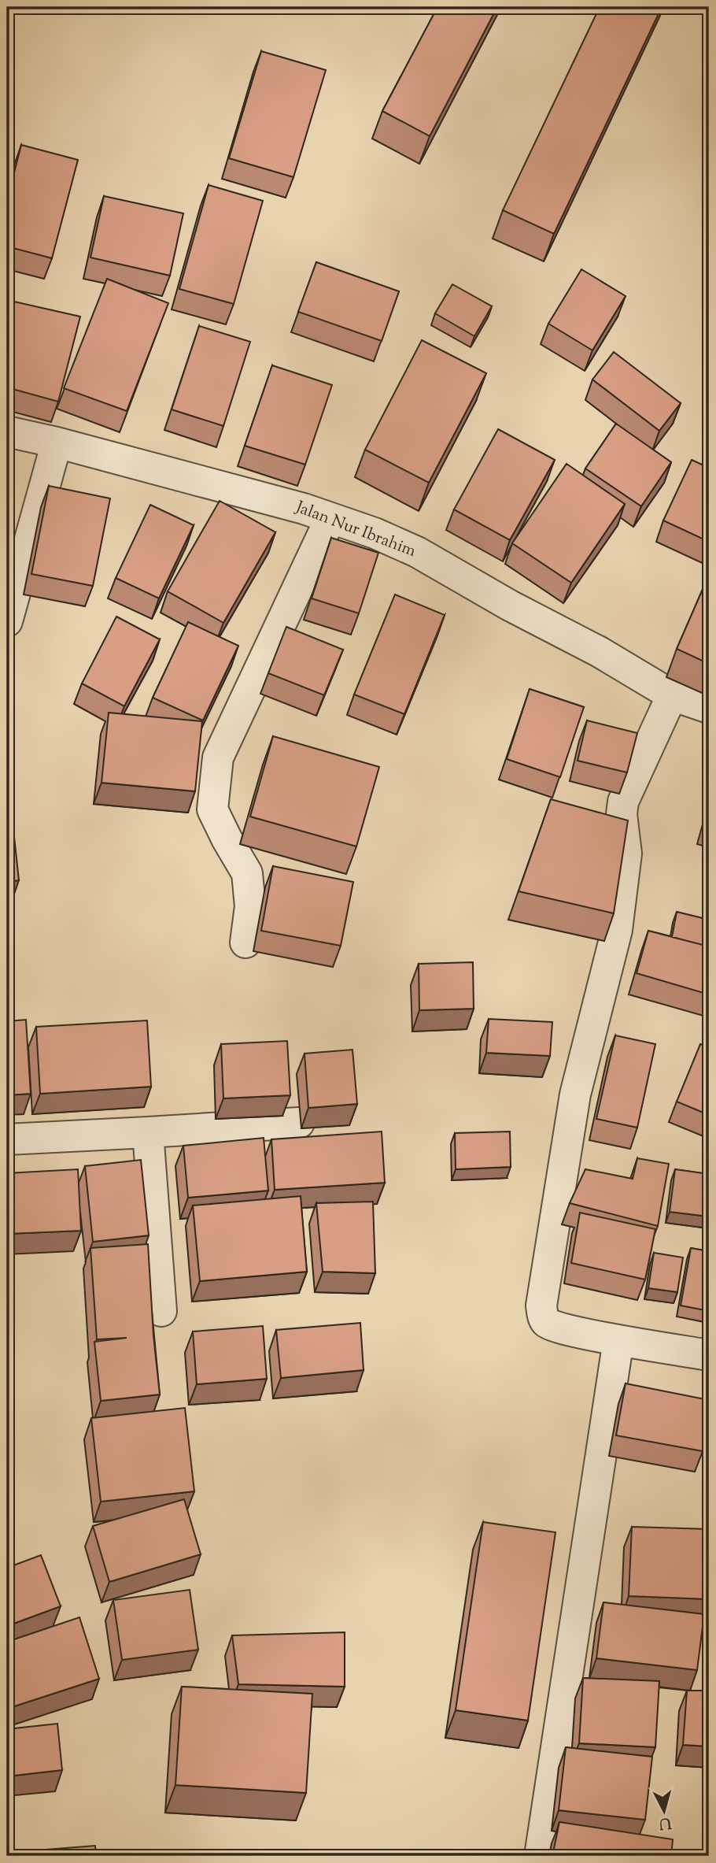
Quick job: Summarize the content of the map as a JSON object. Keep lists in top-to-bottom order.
{
  "streets": {
    "street": ["Jalan Nur Ibrahim"]
  },
  "north": "bottom"
}
